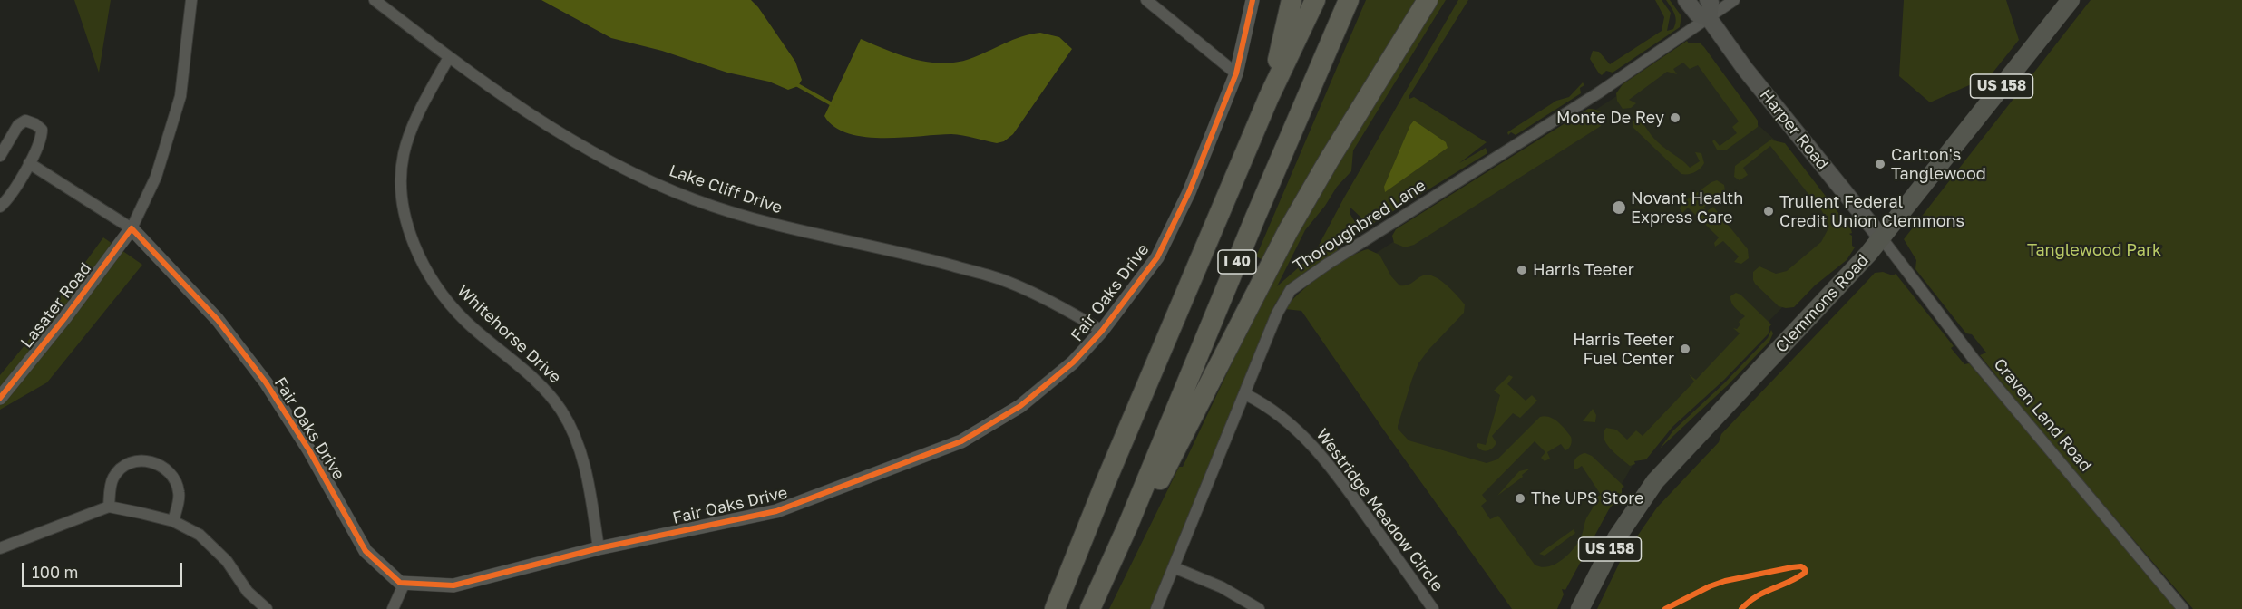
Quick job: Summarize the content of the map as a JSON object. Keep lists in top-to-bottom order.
{
  "streets": {
    "highway": ["I 40"],
    "main road": ["US 158", "Harper Road", "Clemmons Road"],
    "street": [
      "Lake Cliff Drive",
      "Thoroughbred Lane",
      "Fair Oaks Drive",
      "Lasater Road",
      "Whitehorse Drive",
      "Craven Land Road",
      "Westridge Meadow Circle"
    ]
  },
  "crossings": [
    ["Harper Road", "Thoroughbred Lane"],
    ["Harper Road", "Clemmons Road"],
    ["Harper Road", "Craven Land Road"],
    ["Lake Cliff Drive", "Fair Oaks Drive"],
    ["Lake Cliff Drive", "Whitehorse Drive"],
    ["Thoroughbred Lane", "Westridge Meadow Circle"],
    ["Fair Oaks Drive", "Lasater Road"],
    ["Fair Oaks Drive", "Whitehorse Drive"],
    ["Clemmons Road", "Craven Land Road"]
  ],
  "parks": ["Tanglewood Park"],
  "places": [
    "Monte De Rey",
    "Carlton's Tanglewood",
    "Novant Health Express Care",
    "Trulient Federal Credit Union Clemmons",
    "Harris Teeter",
    "Harris Teeter Fuel Center",
    "The UPS Store"
  ],
  "scale_bar": "100 m"
}
